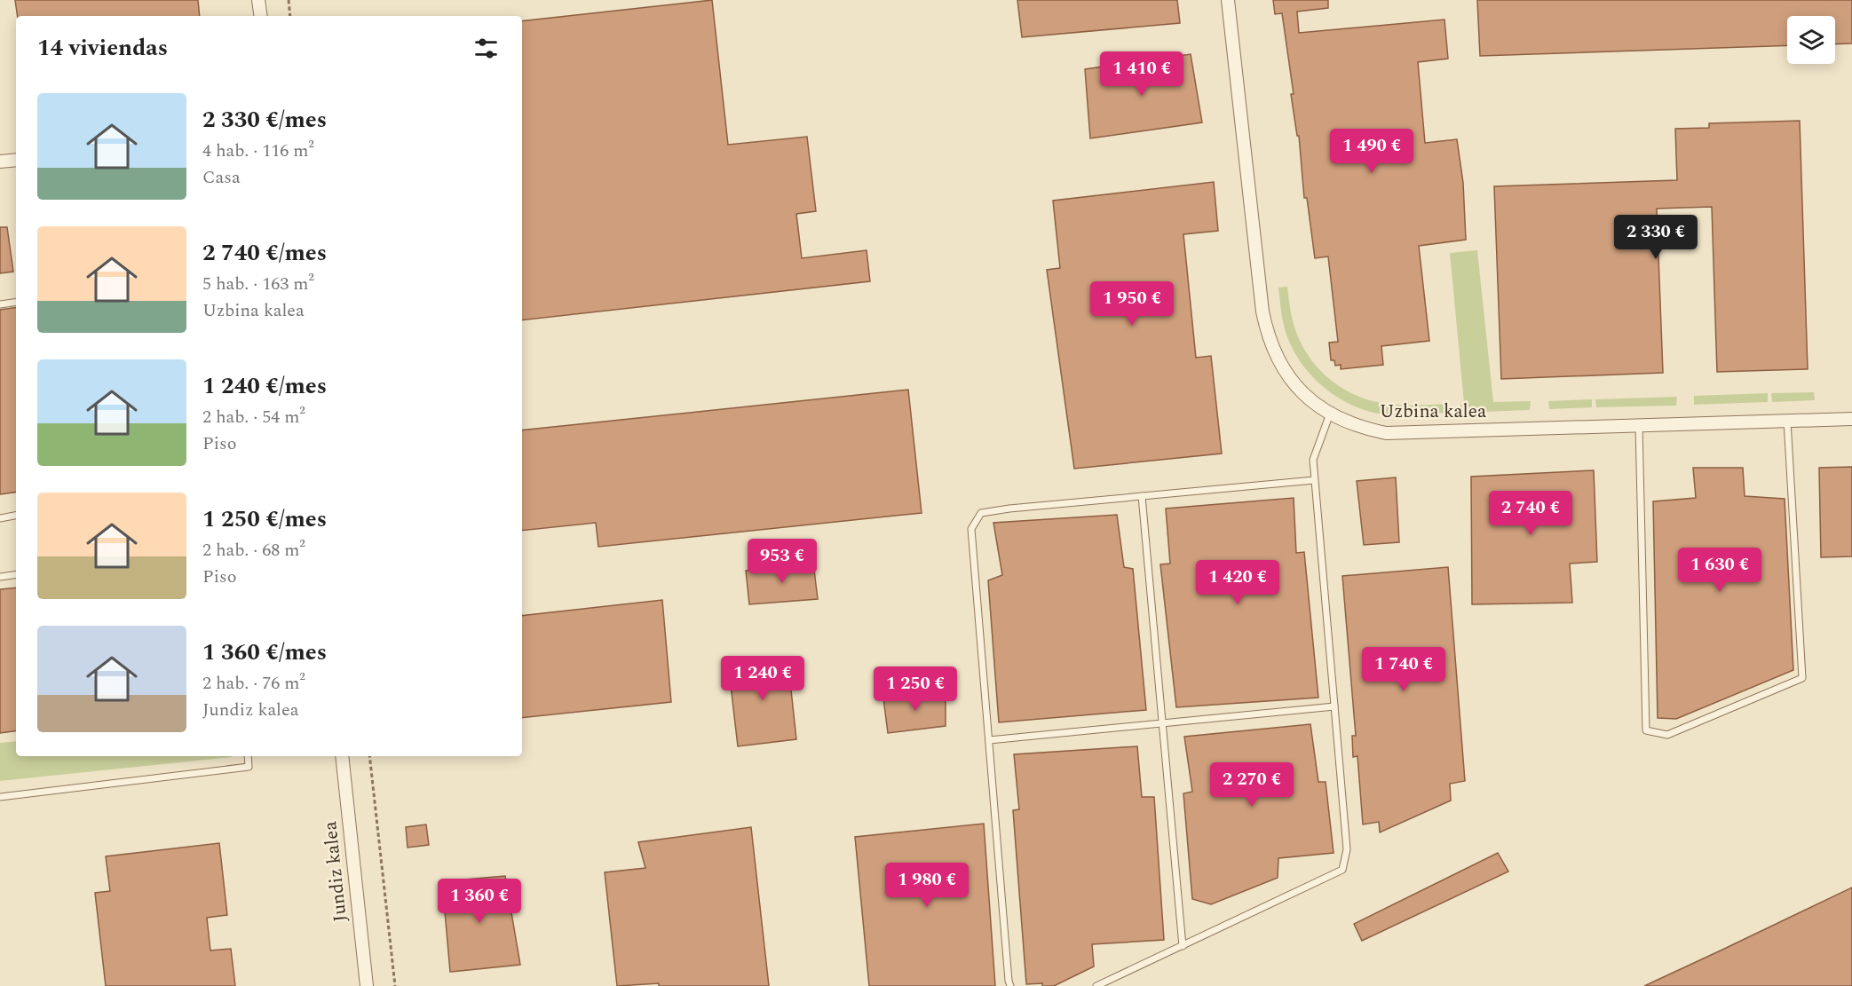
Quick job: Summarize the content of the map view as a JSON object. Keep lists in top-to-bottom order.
{
  "streets": {
    "street": ["Uzbina kalea", "Jundiz kalea"]
  },
  "page": {
    "heading": "14 viviendas",
    "price": [
      "1 410 €",
      "1 490 €",
      "2 330 €",
      "1 950 €",
      "2 740 €",
      "953 €",
      "1 630 €",
      "1 420 €",
      "1 740 €",
      "1 240 €",
      "1 250 €",
      "2 270 €",
      "1 980 €",
      "1 360 €"
    ],
    "list": [
      {
        "name": "2 330 €/mes",
        "note": "4 hab. · 116 m² · Casa"
      },
      {
        "name": "2 740 €/mes",
        "note": "5 hab. · 163 m² · Uzbina kalea"
      },
      {
        "name": "1 240 €/mes",
        "note": "2 hab. · 54 m² · Piso"
      },
      {
        "name": "1 250 €/mes",
        "note": "2 hab. · 68 m² · Piso"
      },
      {
        "name": "1 360 €/mes",
        "note": "2 hab. · 76 m² · Jundiz kalea"
      }
    ]
  }
}
